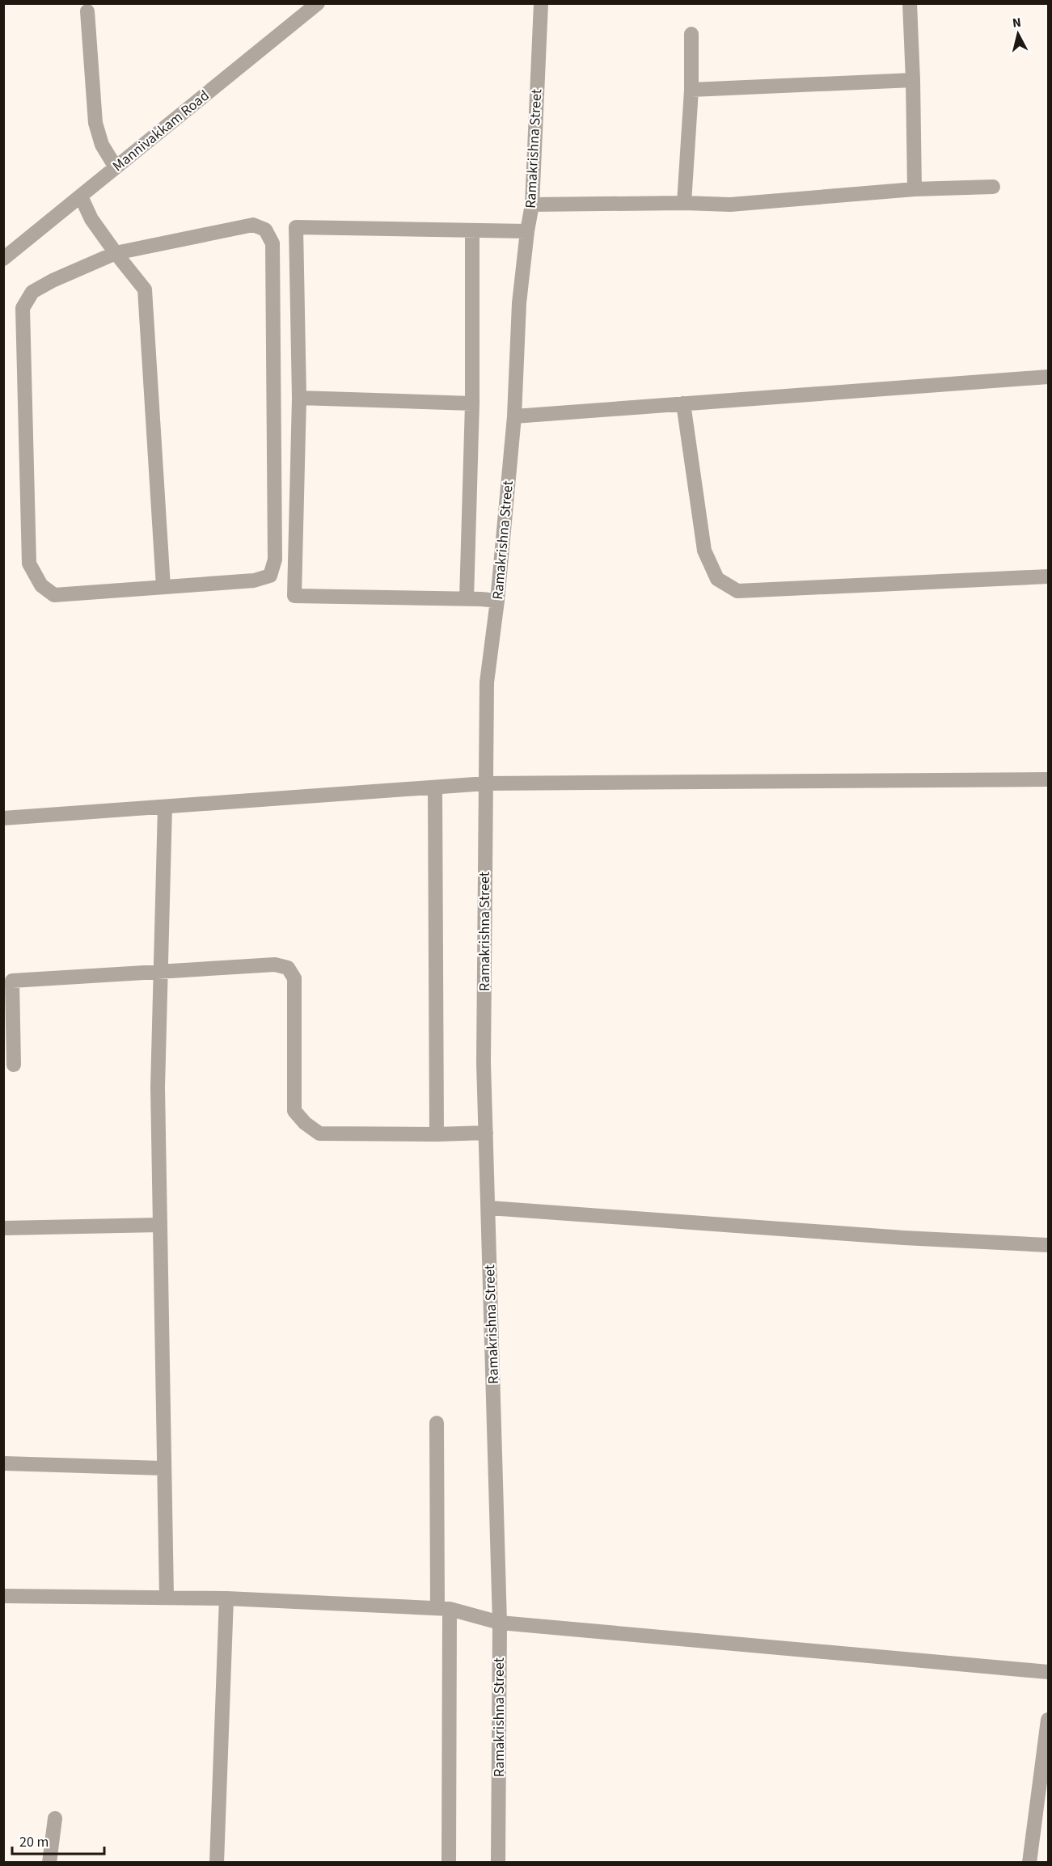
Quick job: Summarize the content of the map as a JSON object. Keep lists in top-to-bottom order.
{
  "streets": {
    "street": ["Mannivakkam Road", "Ramakrishna Street"]
  },
  "scale_bar": "20 m",
  "north": "top"
}
